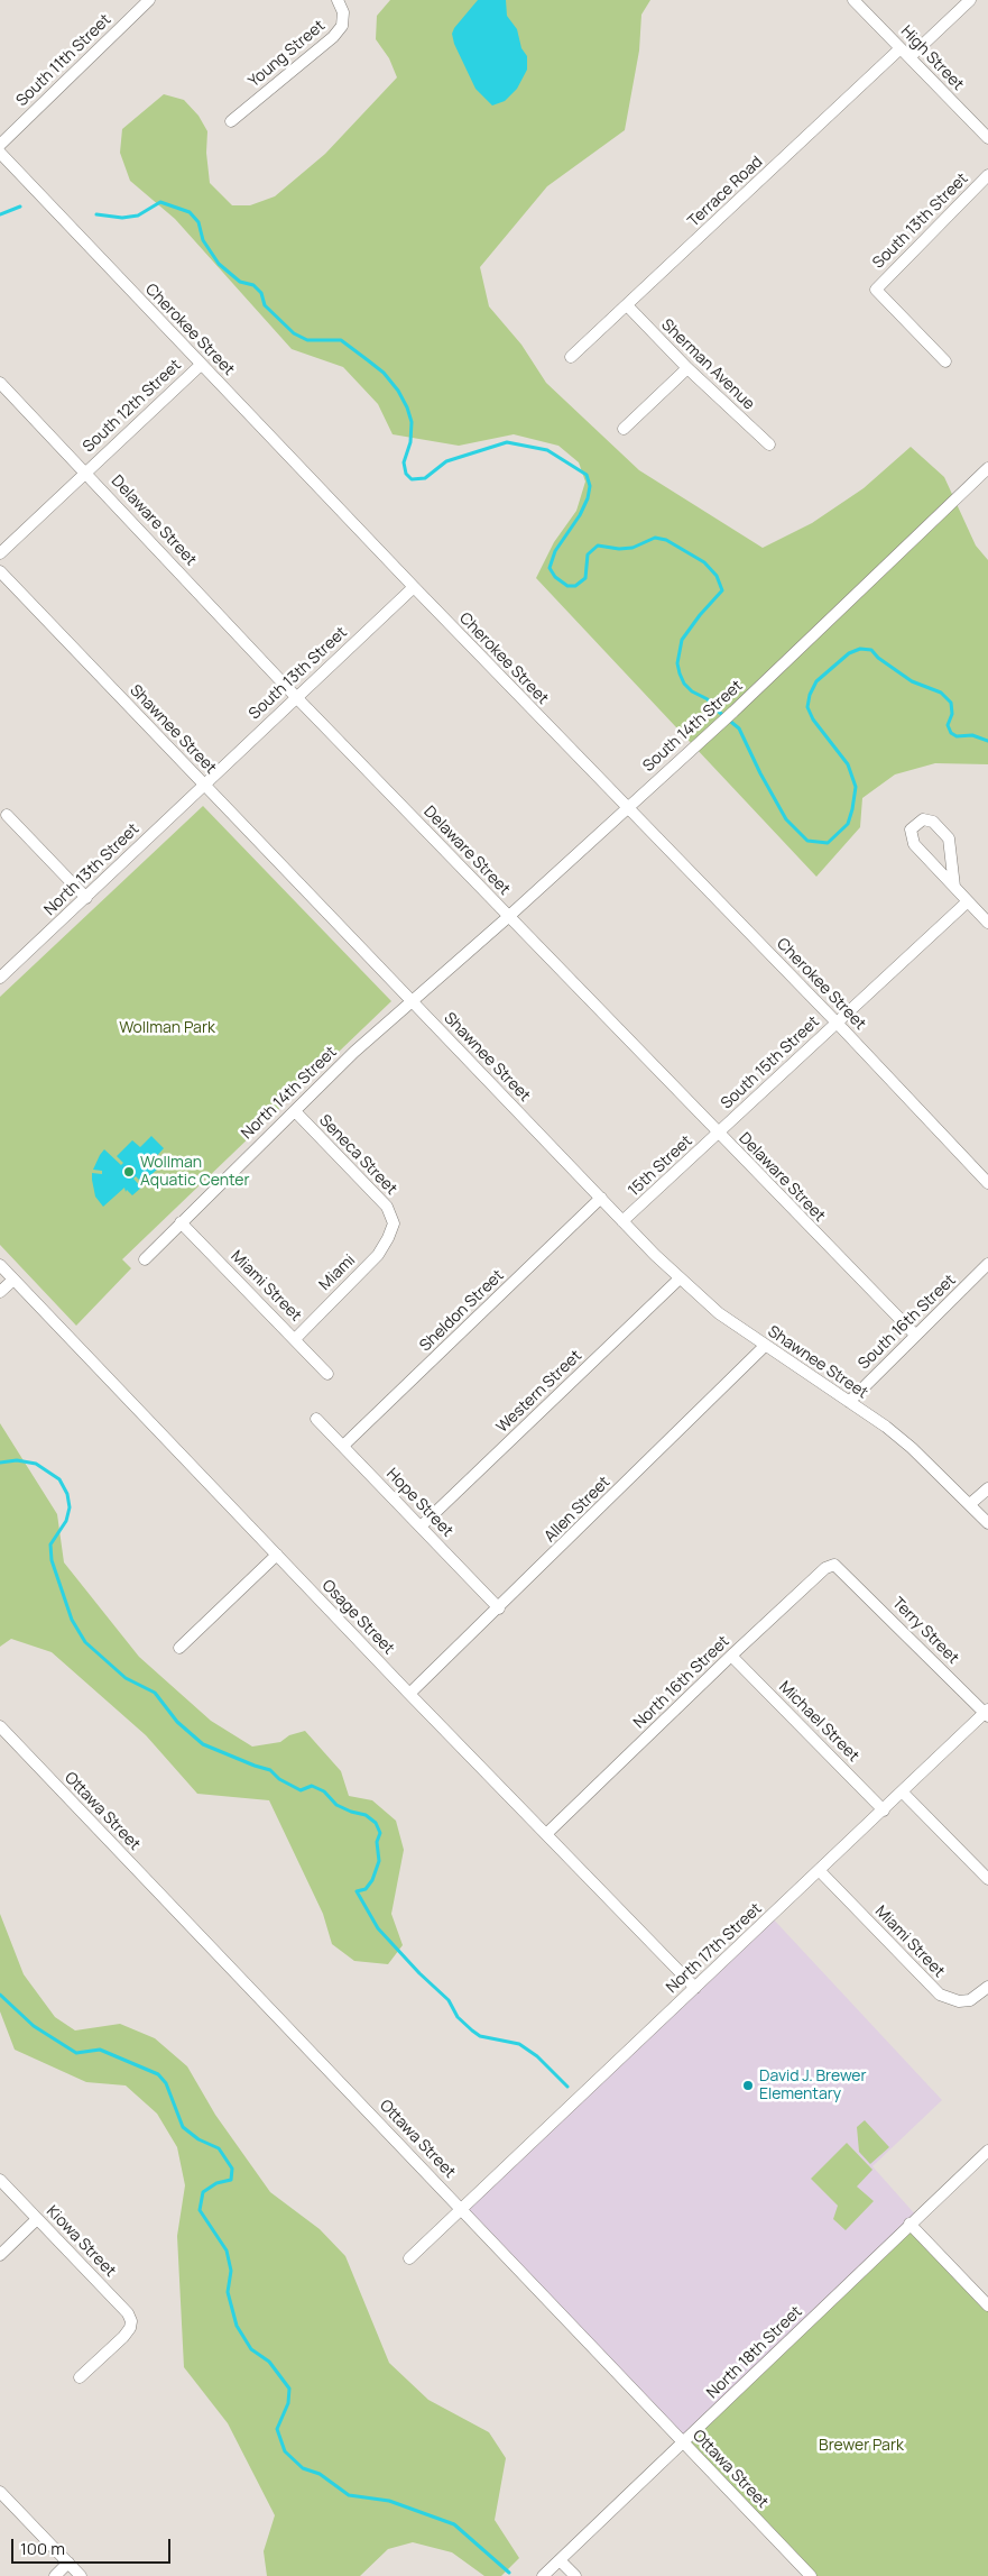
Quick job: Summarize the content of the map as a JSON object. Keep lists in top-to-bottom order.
{
  "streets": {
    "street": [
      "Young Street",
      "High Street",
      "South 11th Street",
      "Terrace Road",
      "South 13th Street",
      "Cherokee Street",
      "Sherman Avenue",
      "South 12th Street",
      "Delaware Street",
      "South 14th Street",
      "Shawnee Street",
      "North 13th Street",
      "South 15th Street",
      "North 14th Street",
      "Seneca Street",
      "15th Street",
      "Miami",
      "Miami Street",
      "Sheldon Street",
      "South 16th Street",
      "Western Street",
      "Hope Street",
      "Allen Street",
      "Osage Street",
      "Terry Street",
      "North 16th Street",
      "Michael Street",
      "Ottawa Street",
      "North 17th Street",
      "Kiowa Street",
      "North 18th Street"
    ]
  },
  "crossings": [
    ["High Street", "Terrace Road"],
    ["Terrace Road", "Sherman Avenue"],
    ["South 13th Street", "Cherokee Street"],
    ["South 13th Street", "Delaware Street"],
    ["South 13th Street", "Shawnee Street"],
    ["South 13th Street", "North 13th Street"],
    ["Cherokee Street", "South 12th Street"],
    ["Cherokee Street", "South 14th Street"],
    ["Cherokee Street", "South 15th Street"],
    ["South 12th Street", "Delaware Street"],
    ["Delaware Street", "South 14th Street"],
    ["Delaware Street", "South 15th Street"],
    ["Delaware Street", "15th Street"],
    ["Delaware Street", "South 16th Street"],
    ["South 14th Street", "Shawnee Street"],
    ["South 14th Street", "North 14th Street"],
    ["Shawnee Street", "North 13th Street"],
    ["Shawnee Street", "North 14th Street"],
    ["Shawnee Street", "15th Street"],
    ["Shawnee Street", "Sheldon Street"],
    ["Shawnee Street", "South 16th Street"],
    ["Shawnee Street", "Western Street"],
    ["Shawnee Street", "Allen Street"],
    ["South 15th Street", "15th Street"],
    ["North 14th Street", "Seneca Street"],
    ["North 14th Street", "Miami Street"],
    ["Seneca Street", "Miami"],
    ["Miami", "Miami Street"],
    ["Miami Street", "North 17th Street"],
    ["Sheldon Street", "Hope Street"],
    ["Western Street", "Hope Street"],
    ["Hope Street", "Allen Street"],
    ["Allen Street", "Osage Street"],
    ["Osage Street", "North 16th Street"],
    ["Osage Street", "North 17th Street"],
    ["Terry Street", "North 16th Street"],
    ["Terry Street", "North 17th Street"],
    ["North 16th Street", "Michael Street"],
    ["Michael Street", "North 17th Street"],
    ["Ottawa Street", "North 17th Street"],
    ["Ottawa Street", "North 18th Street"]
  ],
  "parks": ["Wollman Park", "Brewer Park"],
  "places": ["Wollman Aquatic Center", "David J. Brewer Elementary"],
  "scale_bar": "100 m"
}
